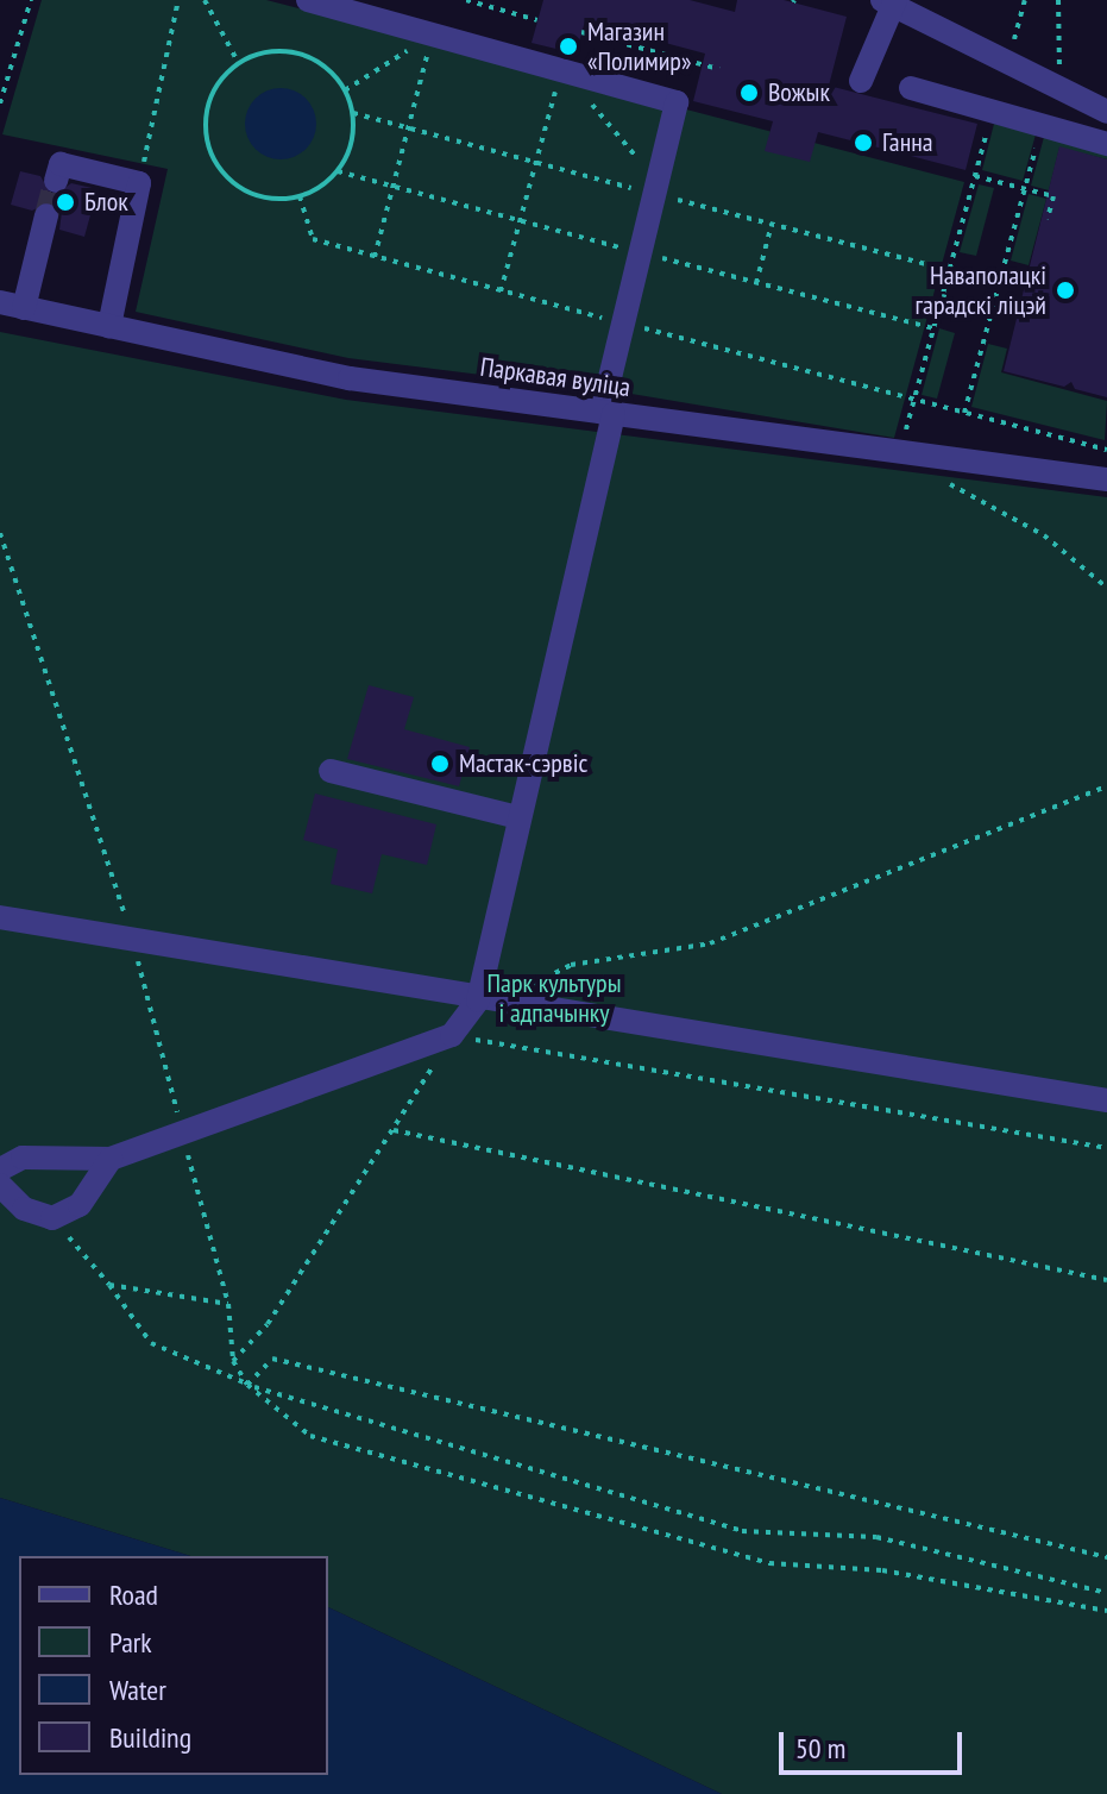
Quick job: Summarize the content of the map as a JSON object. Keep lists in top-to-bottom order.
{
  "streets": {
    "street": ["Паркавая вуліца"]
  },
  "parks": ["Парк культуры і адпачынку"],
  "places": [
    "Магазин «Полимир»",
    "Вожык",
    "Ганна",
    "Блок",
    "Наваполацкі гарадскі ліцэй",
    "Мастак-сэрвіс"
  ],
  "legend": [
    "Road",
    "Park",
    "Water",
    "Building"
  ],
  "scale_bar": "50 m"
}
